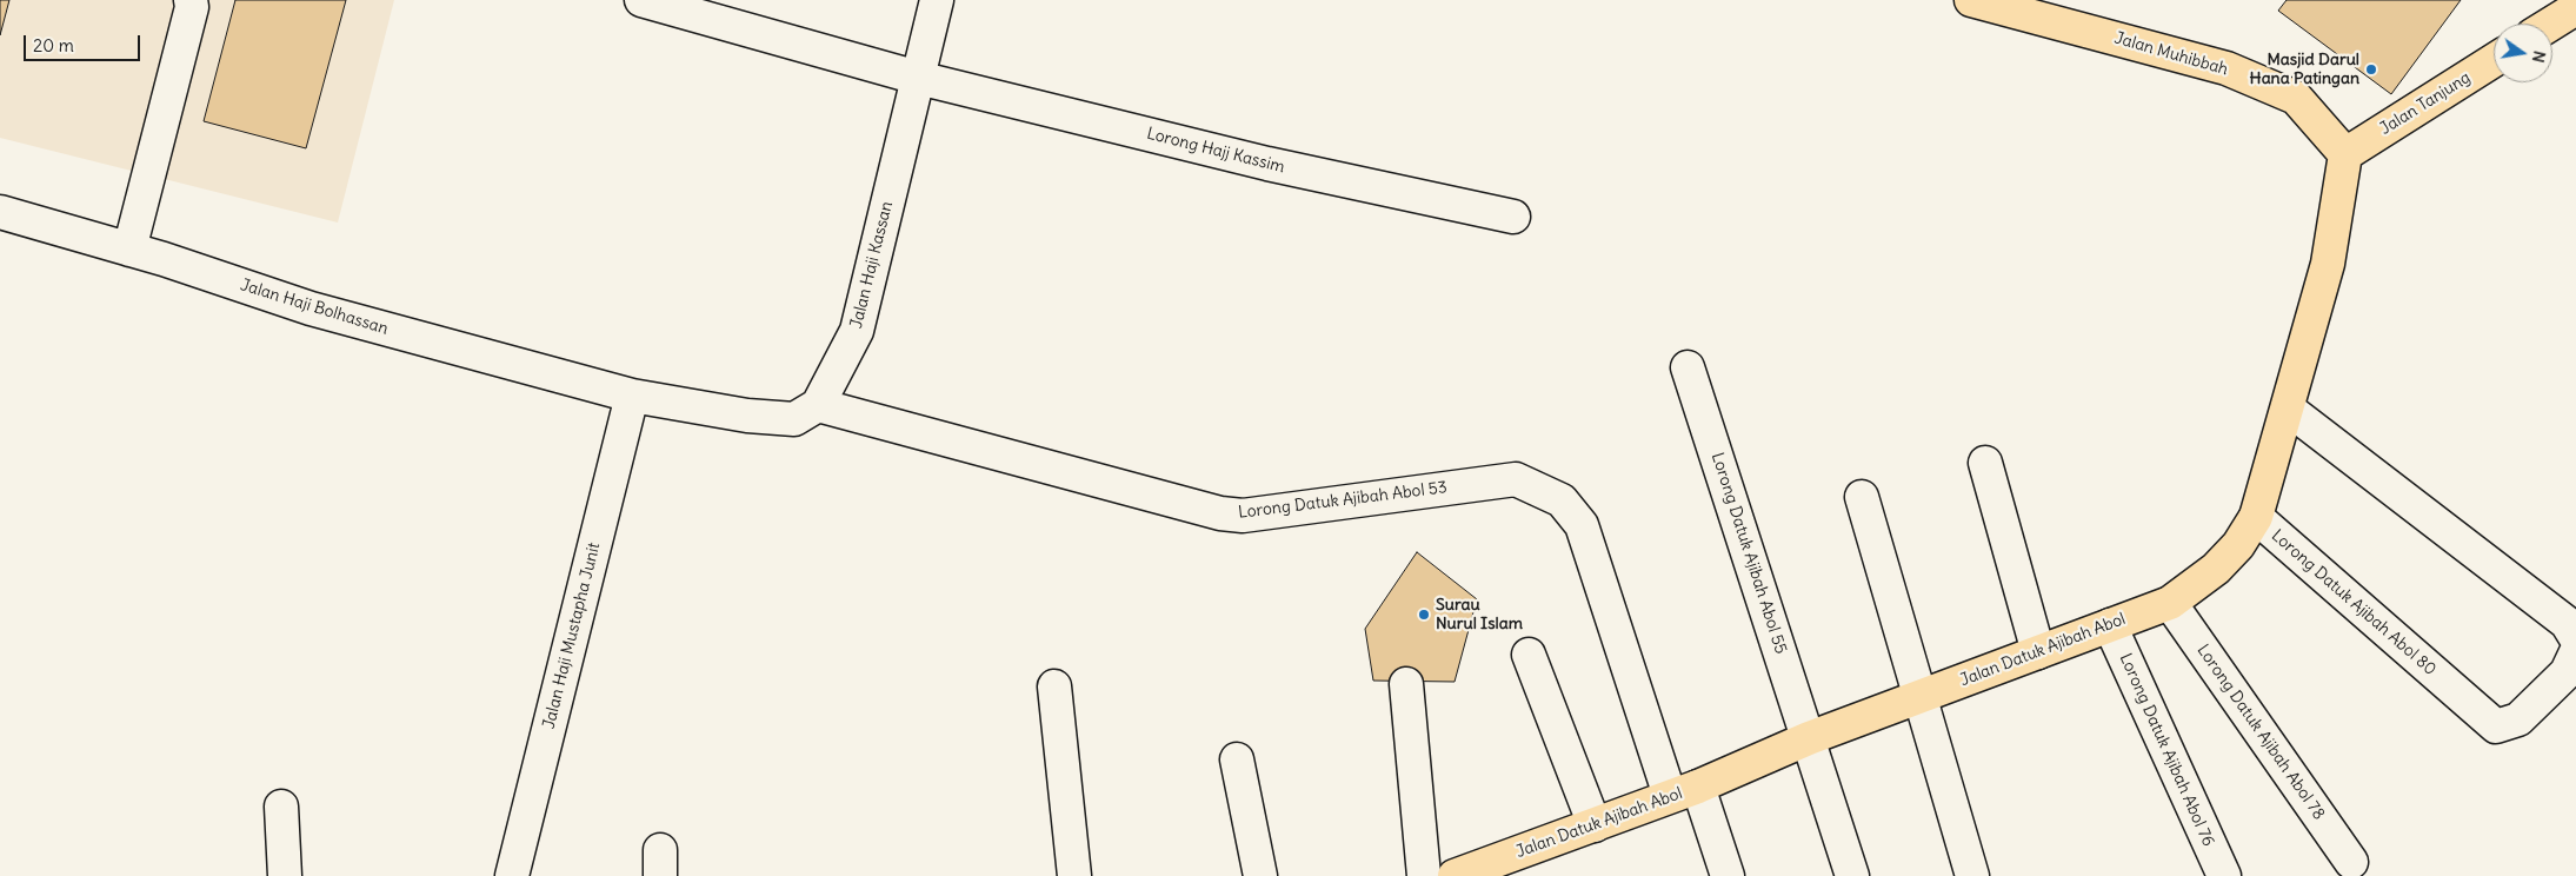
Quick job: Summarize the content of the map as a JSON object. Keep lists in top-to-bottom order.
{
  "streets": {
    "main road": ["Jalan Muhibbah", "Jalan Tanjung", "Jalan Datuk Ajibah Abol"],
    "street": [
      "Lorong Hajj Kassim",
      "Jalan Haji Kassan",
      "Jalan Haji Bolhassan",
      "Lorong Datuk Ajibah Abol 53",
      "Lorong Datuk Ajibah Abol 55",
      "Lorong Datuk Ajibah Abol 80",
      "Jalan Haji Mustapha Junit",
      "Lorong Datuk Ajibah Abol 78",
      "Lorong Datuk Ajibah Abol 76"
    ]
  },
  "crossings": [
    ["Jalan Muhibbah", "Jalan Tanjung"],
    ["Jalan Muhibbah", "Jalan Datuk Ajibah Abol"],
    ["Jalan Tanjung", "Jalan Datuk Ajibah Abol"],
    ["Lorong Hajj Kassim", "Jalan Haji Kassan"],
    ["Jalan Haji Kassan", "Lorong Datuk Ajibah Abol 53"],
    ["Jalan Haji Bolhassan", "Jalan Haji Mustapha Junit"],
    ["Lorong Datuk Ajibah Abol 53", "Jalan Datuk Ajibah Abol"],
    ["Lorong Datuk Ajibah Abol 55", "Jalan Datuk Ajibah Abol"],
    ["Lorong Datuk Ajibah Abol 80", "Jalan Datuk Ajibah Abol"],
    ["Jalan Datuk Ajibah Abol", "Lorong Datuk Ajibah Abol 78"],
    ["Jalan Datuk Ajibah Abol", "Lorong Datuk Ajibah Abol 76"]
  ],
  "places": ["Masjid Darul Hana Patingan", "Surau Nurul Islam"],
  "scale_bar": "20 m",
  "north": "right"
}
